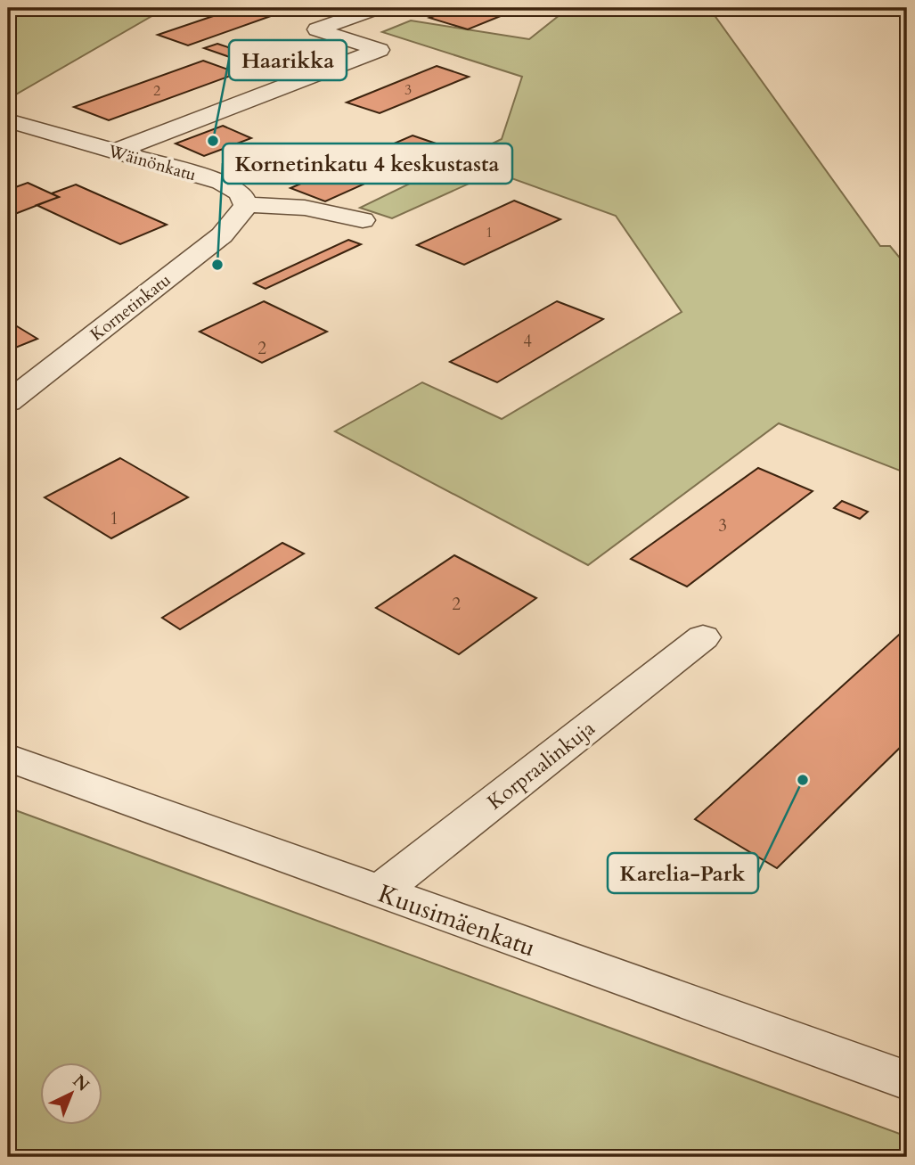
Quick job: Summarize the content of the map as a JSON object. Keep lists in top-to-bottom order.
{
  "streets": {
    "street": [
      "Wäinönkatu",
      "Kornetinkatu",
      "Korpraalinkuja",
      "Kuusimäenkatu"
    ]
  },
  "crossings": [
    ["Wäinönkatu", "Kornetinkatu"],
    ["Korpraalinkuja", "Kuusimäenkatu"]
  ],
  "places": ["Haarikka", "Kornetinkatu 4 keskustasta", "Karelia-Park"],
  "house_numbers": [
    "3",
    "2",
    "1",
    "4",
    "2",
    "1",
    "3",
    "2"
  ],
  "north": "top right"
}
